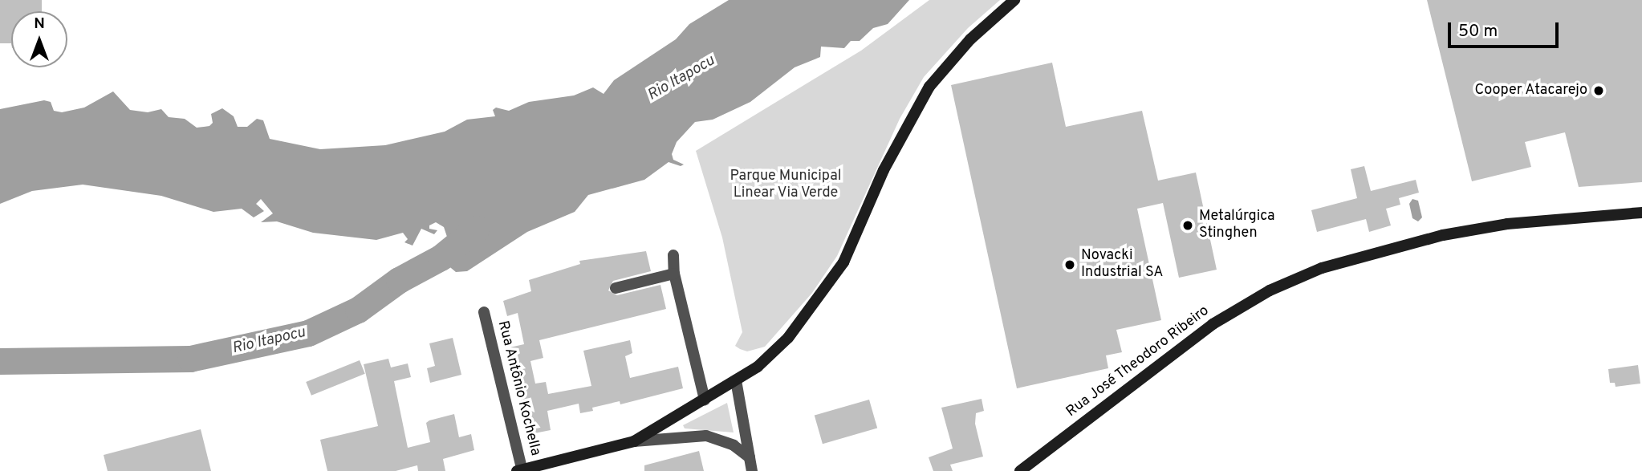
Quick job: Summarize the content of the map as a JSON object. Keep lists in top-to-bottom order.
{
  "streets": {
    "main road": ["Rua José Theodoro Ribeiro"],
    "street": ["Rua Antônio Kochella"]
  },
  "water": ["Rio Itapocu"],
  "parks": ["Parque Municipal Linear Via Verde"],
  "places": ["Cooper Atacarejo", "Metalúrgica Stinghen", "Novacki Industrial SA"],
  "scale_bar": "50 m",
  "north": "top"
}
